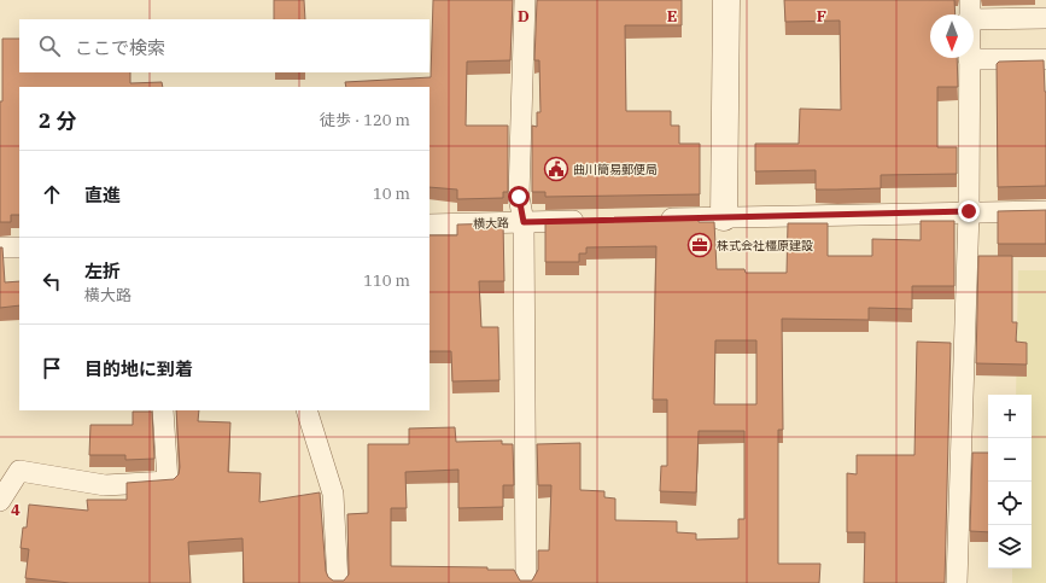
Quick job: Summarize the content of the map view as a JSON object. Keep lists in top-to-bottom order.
{
  "streets": {
    "street": ["横大路"]
  },
  "places": {
    "public building": ["曲川簡易郵便局"],
    "office": ["株式会社橿原建設"]
  },
  "north": "bottom",
  "page": {
    "search": "ここで検索",
    "heading": ["2 分", "徒歩 · 120 m"],
    "list": [
      ["直進", "10 m"],
      ["左折", "横大路", "110 m"],
      "目的地に到着"
    ],
    "map_buttons": ["+", "−"]
  },
  "grid": {
    "columns": ["D", "E", "F"],
    "rows": ["4"]
  }
}
